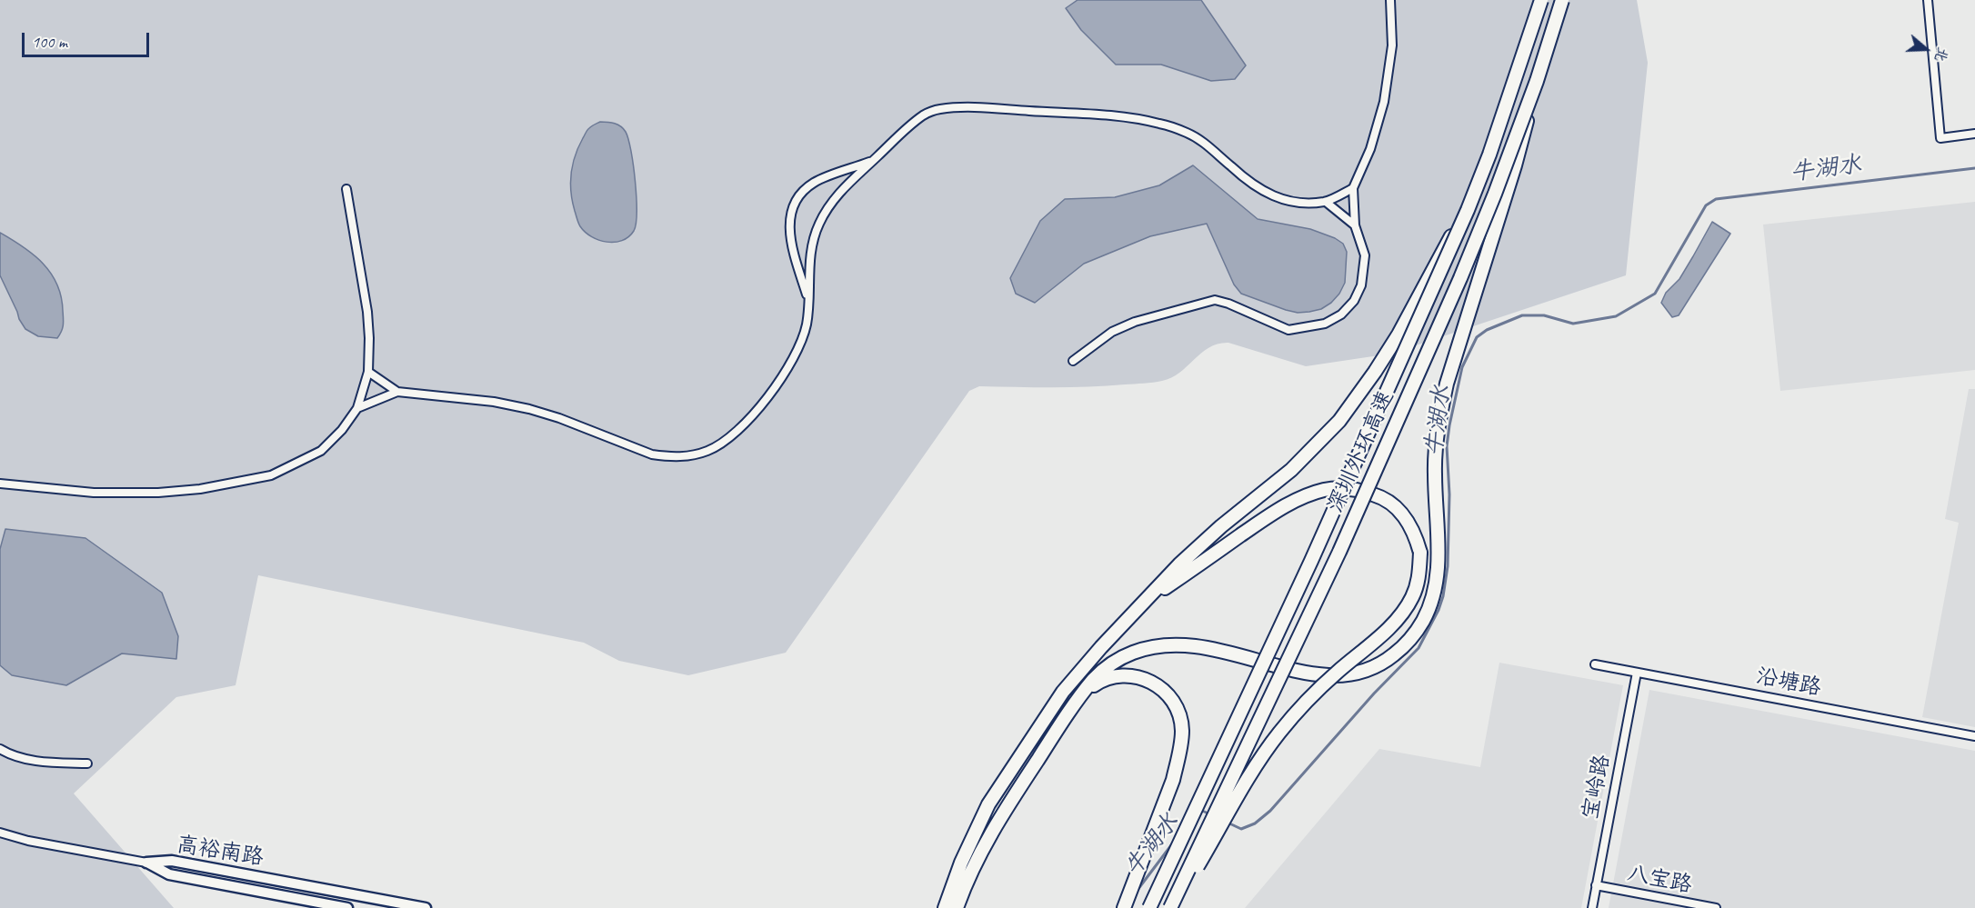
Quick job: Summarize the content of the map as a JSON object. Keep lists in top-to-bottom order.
{
  "streets": {
    "highway": ["深圳外环高速"],
    "street": [
      "沿塘路",
      "宝岭路",
      "高裕南路",
      "八宝路"
    ]
  },
  "crossings": [
    ["沿塘路", "宝岭路"],
    ["宝岭路", "八宝路"]
  ],
  "water": ["牛湖水"],
  "scale_bar": "100 m",
  "north": "right"
}
